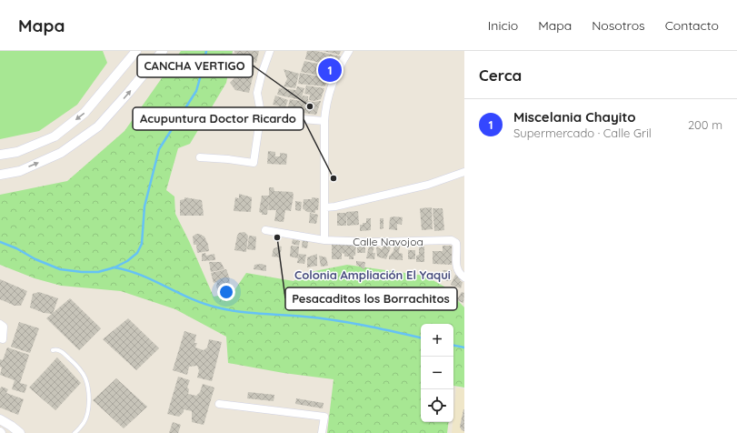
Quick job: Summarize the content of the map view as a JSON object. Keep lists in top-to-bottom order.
{
  "streets": {
    "street": ["Calle Navojoa"]
  },
  "districts": ["Colonia Ampliación El Yaqui"],
  "places": ["CANCHA VERTIGO", "Acupuntura Doctor Ricardo", "Pesacaditos los Borrachitos"],
  "page": {
    "header": "Mapa",
    "nav": [
      "Inicio",
      "Mapa",
      "Nosotros",
      "Contacto"
    ],
    "heading": "Cerca",
    "pins": "1",
    "list": [
      {
        "mark": "1",
        "name": "Miscelania Chayito",
        "note": "Supermercado · Calle Gril",
        "value": "200 m"
      }
    ],
    "map_buttons": ["+", "−"]
  }
}
